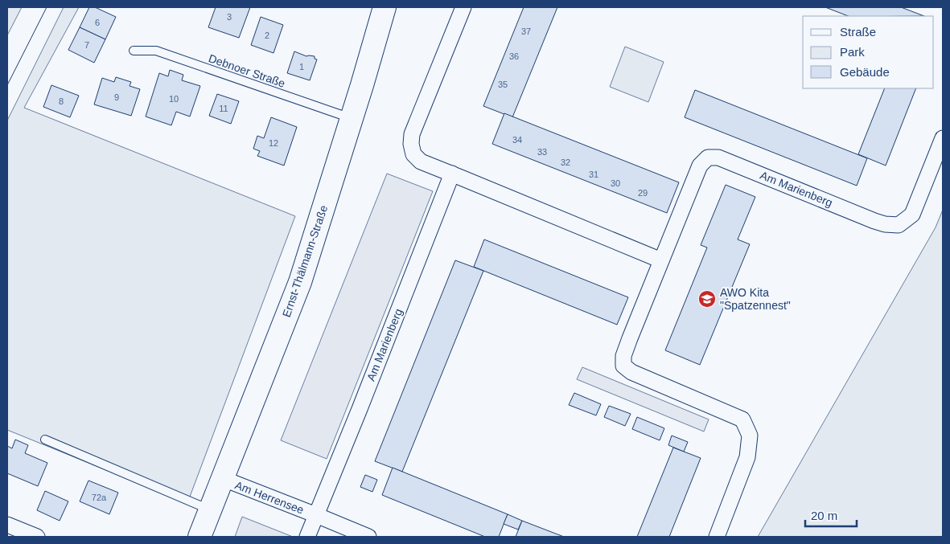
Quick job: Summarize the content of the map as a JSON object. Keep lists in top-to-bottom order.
{
  "streets": {
    "main road": ["Ernst-Thälmann-Straße"],
    "street": ["Am Marienberg", "Am Herrensee"],
    "lane": ["Debnoer Straße"]
  },
  "crossings": [
    ["Debnoer Straße", "Ernst-Thälmann-Straße"],
    ["Am Marienberg", "Am Herrensee"],
    ["Ernst-Thälmann-Straße", "Am Herrensee"]
  ],
  "places": {
    "school or university": ["AWO Kita \"Spatzennest\""]
  },
  "house_numbers": [
    "3",
    "6",
    "37",
    "2",
    "7",
    "36",
    "1",
    "35",
    "9",
    "10",
    "8",
    "11",
    "34",
    "12",
    "33",
    "32",
    "31",
    "30",
    "29",
    "72a"
  ],
  "legend": ["Straße", "Park", "Gebäude"],
  "scale_bar": "20 m"
}
